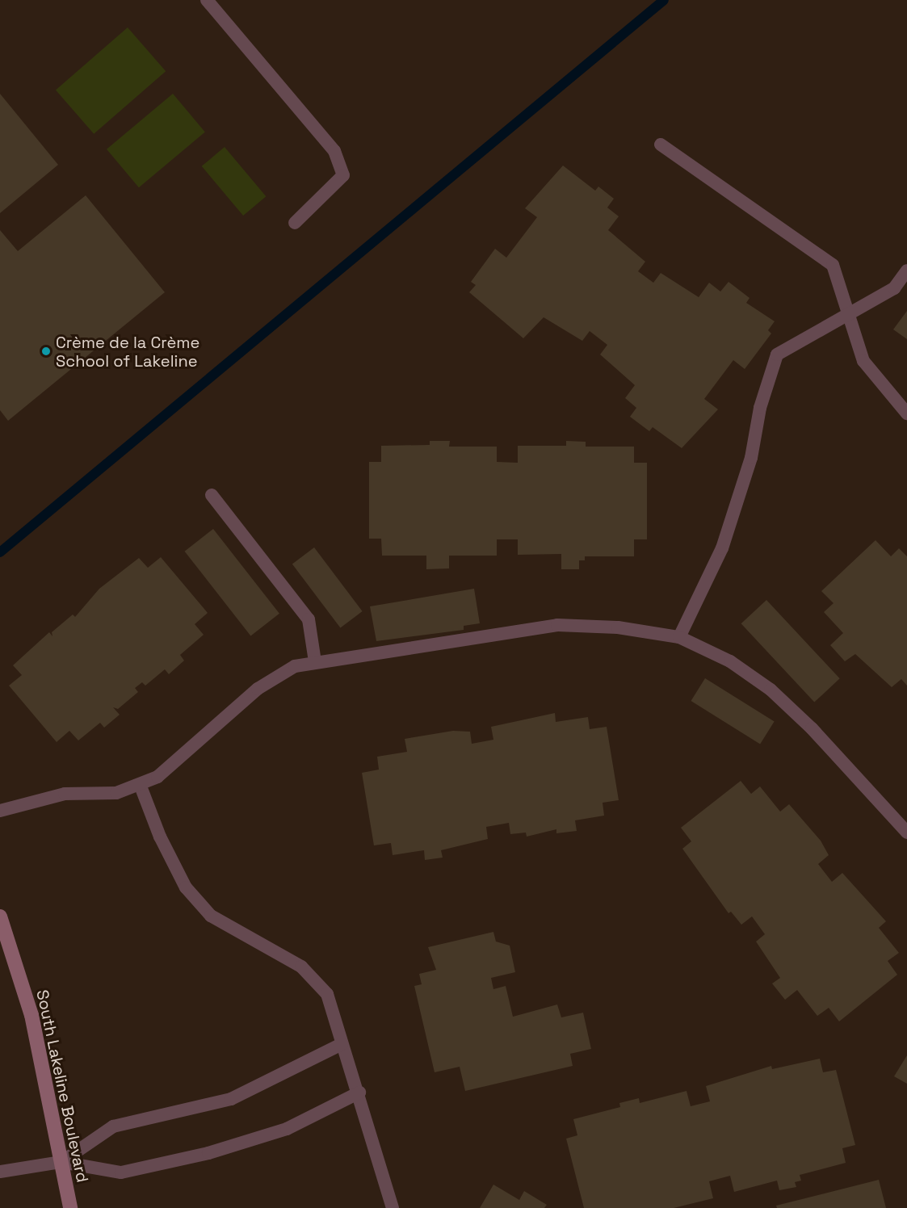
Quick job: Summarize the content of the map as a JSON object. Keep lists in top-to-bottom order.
{
  "streets": {
    "main road": ["South Lakeline Boulevard"]
  },
  "places": ["Crème de la Crème School of Lakeline"]
}
